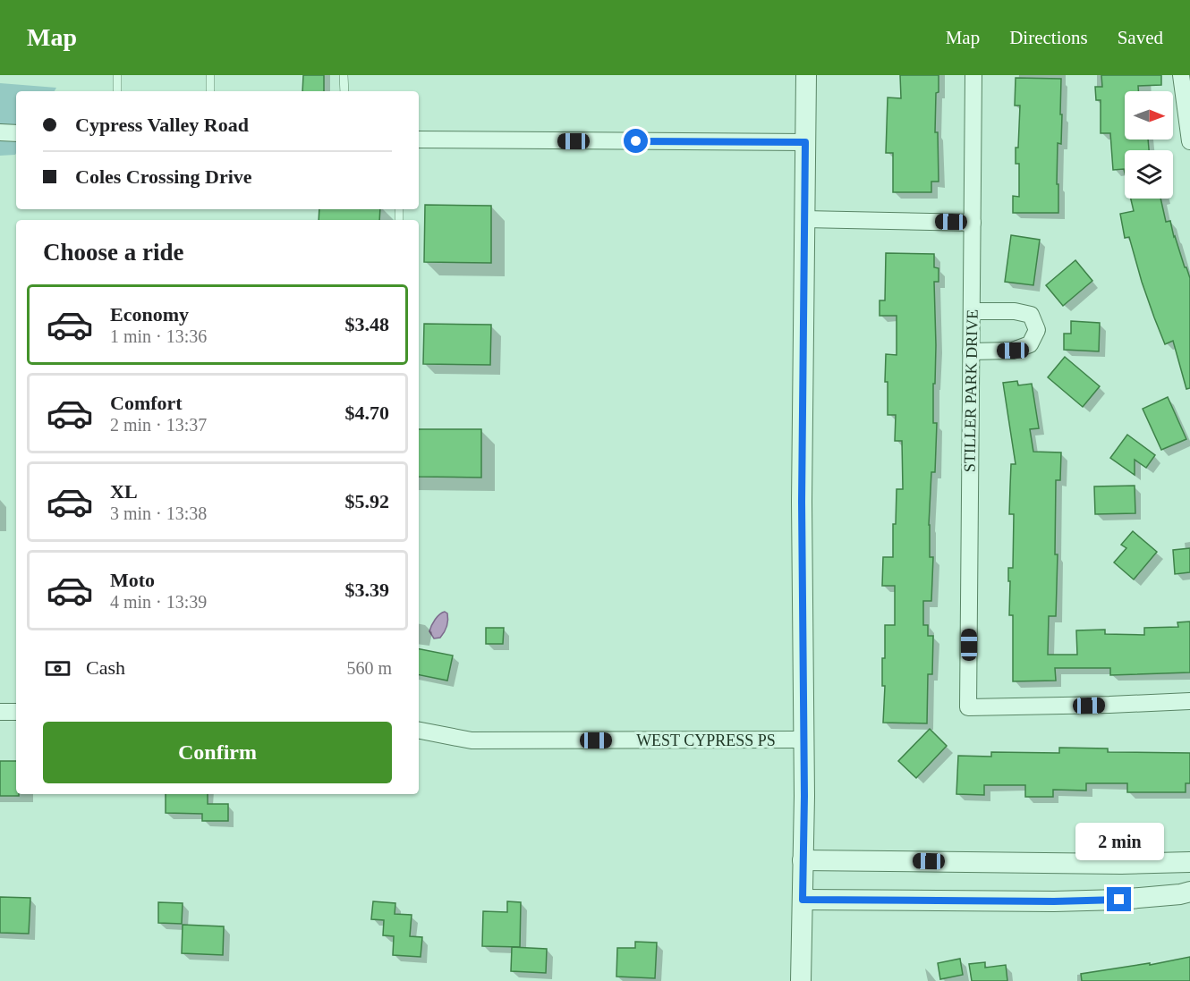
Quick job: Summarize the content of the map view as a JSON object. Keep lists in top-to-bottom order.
{
  "streets": {
    "street": ["STILLER PARK DRIVE", "WEST CYPRESS PS"]
  },
  "north": "right",
  "page": {
    "header": "Map",
    "nav": ["Map", "Directions", "Saved"],
    "banner": ["Cypress Valley Road", "Coles Crossing Drive"],
    "heading": "Choose a ride",
    "list": [
      {
        "name": "Economy",
        "note": "1 min · 13:36",
        "value": "$3.48"
      },
      {
        "name": "Comfort",
        "note": "2 min · 13:37",
        "value": "$4.70"
      },
      {
        "name": "XL",
        "note": "3 min · 13:38",
        "value": "$5.92"
      },
      {
        "name": "Moto",
        "note": "4 min · 13:39",
        "value": "$3.39"
      }
    ],
    "pay": ["Cash", "560 m"],
    "buttons": "Confirm",
    "bubble": "2 min"
  }
}
